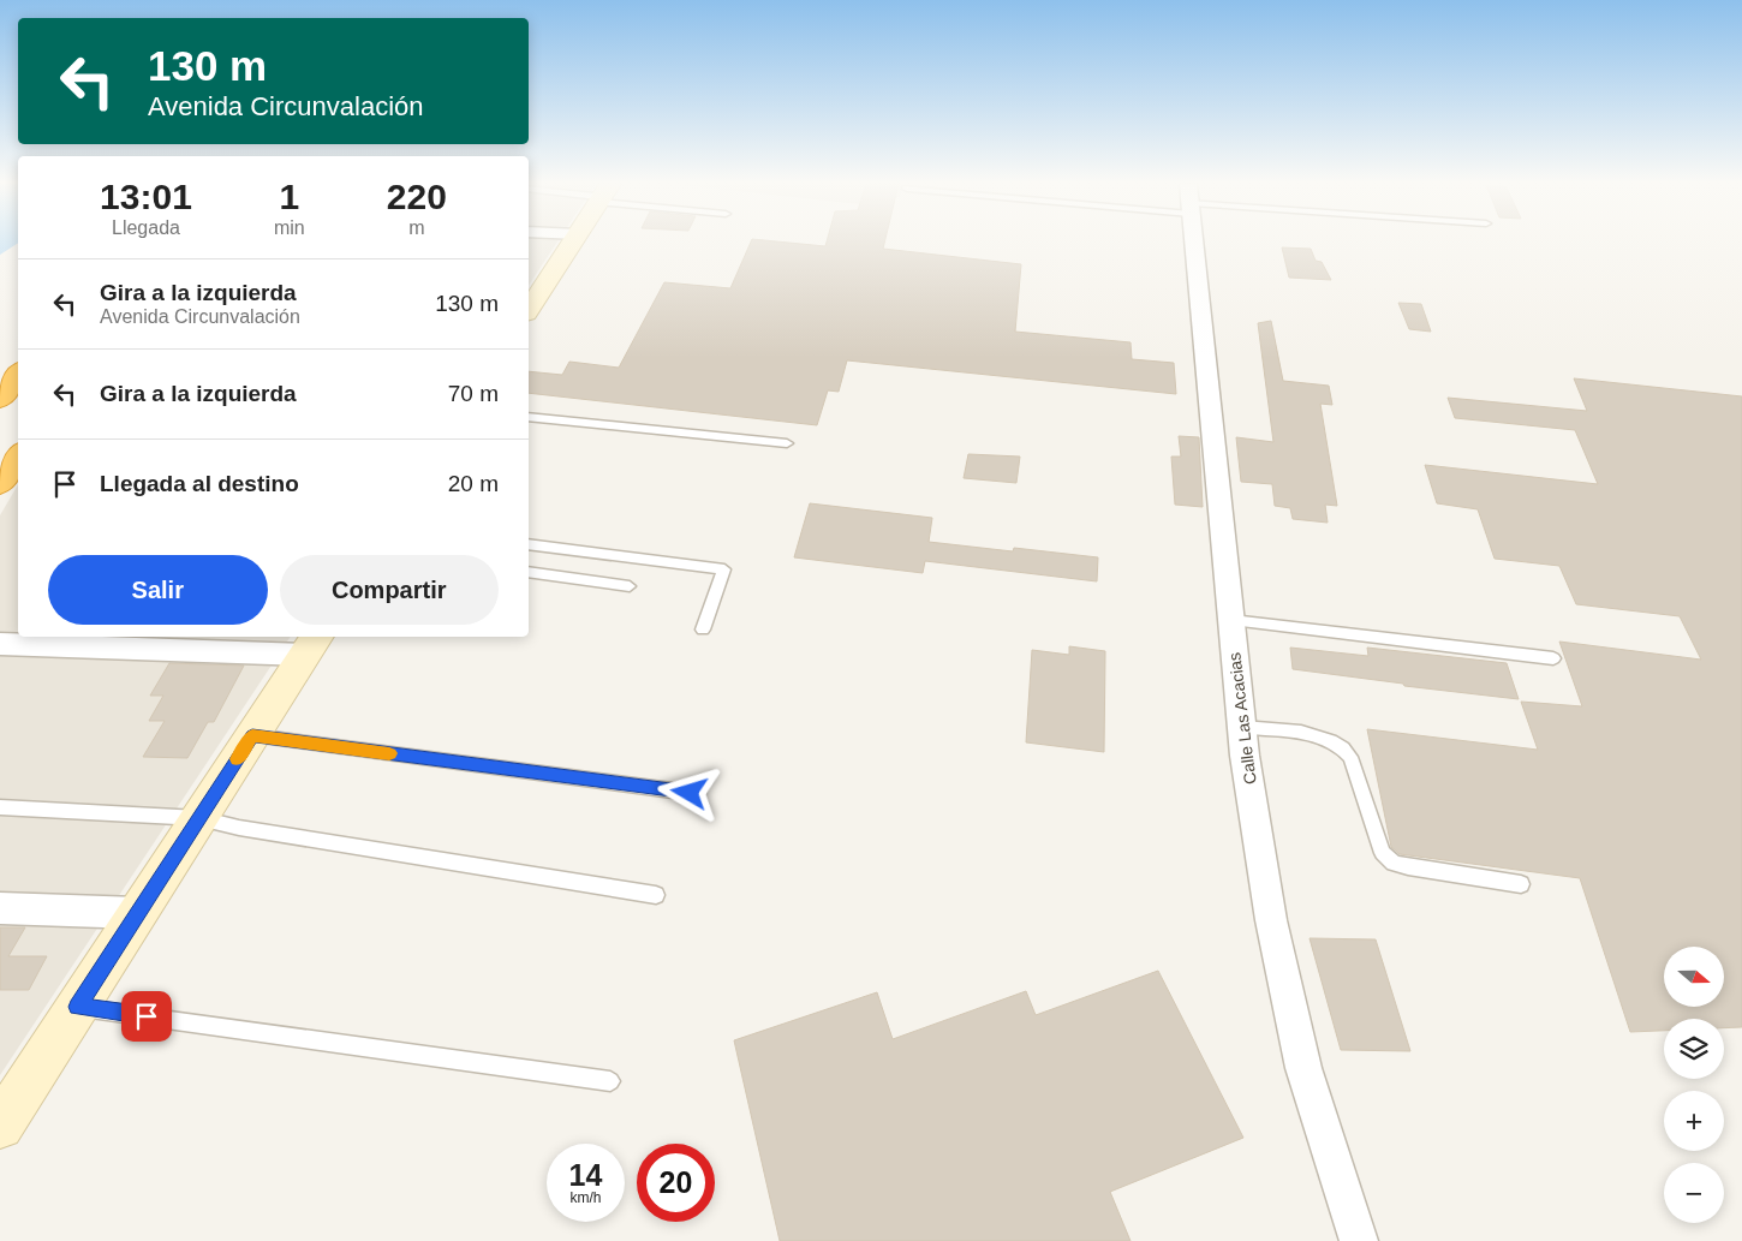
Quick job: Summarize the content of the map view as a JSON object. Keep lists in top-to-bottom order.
{
  "streets": {
    "street": ["Calle Las Acacias"]
  },
  "north": "right",
  "page": {
    "turn": ["130 m", "Avenida Circunvalación"],
    "eta": [
      "13:01",
      "Llegada",
      "1",
      "min",
      "220",
      "m"
    ],
    "list": [
      {
        "name": "Gira a la izquierda",
        "note": "Avenida Circunvalación",
        "value": "130 m"
      },
      {
        "name": "Gira a la izquierda",
        "value": "70 m"
      },
      {
        "name": "Llegada al destino",
        "value": "20 m"
      }
    ],
    "buttons": ["Salir", "Compartir"],
    "map_buttons": ["+", "−"],
    "speed": "14 km/h",
    "limit": "20"
  }
}
